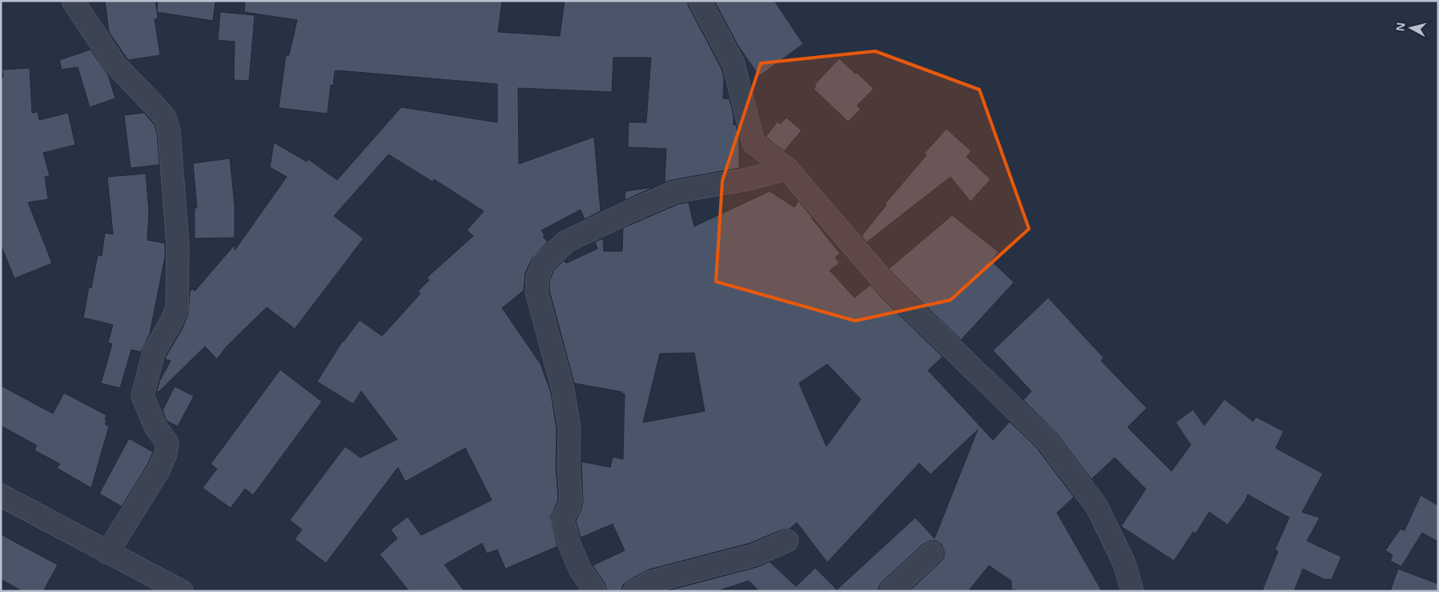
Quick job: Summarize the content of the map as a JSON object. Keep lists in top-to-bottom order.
{
  "north": "left"
}
